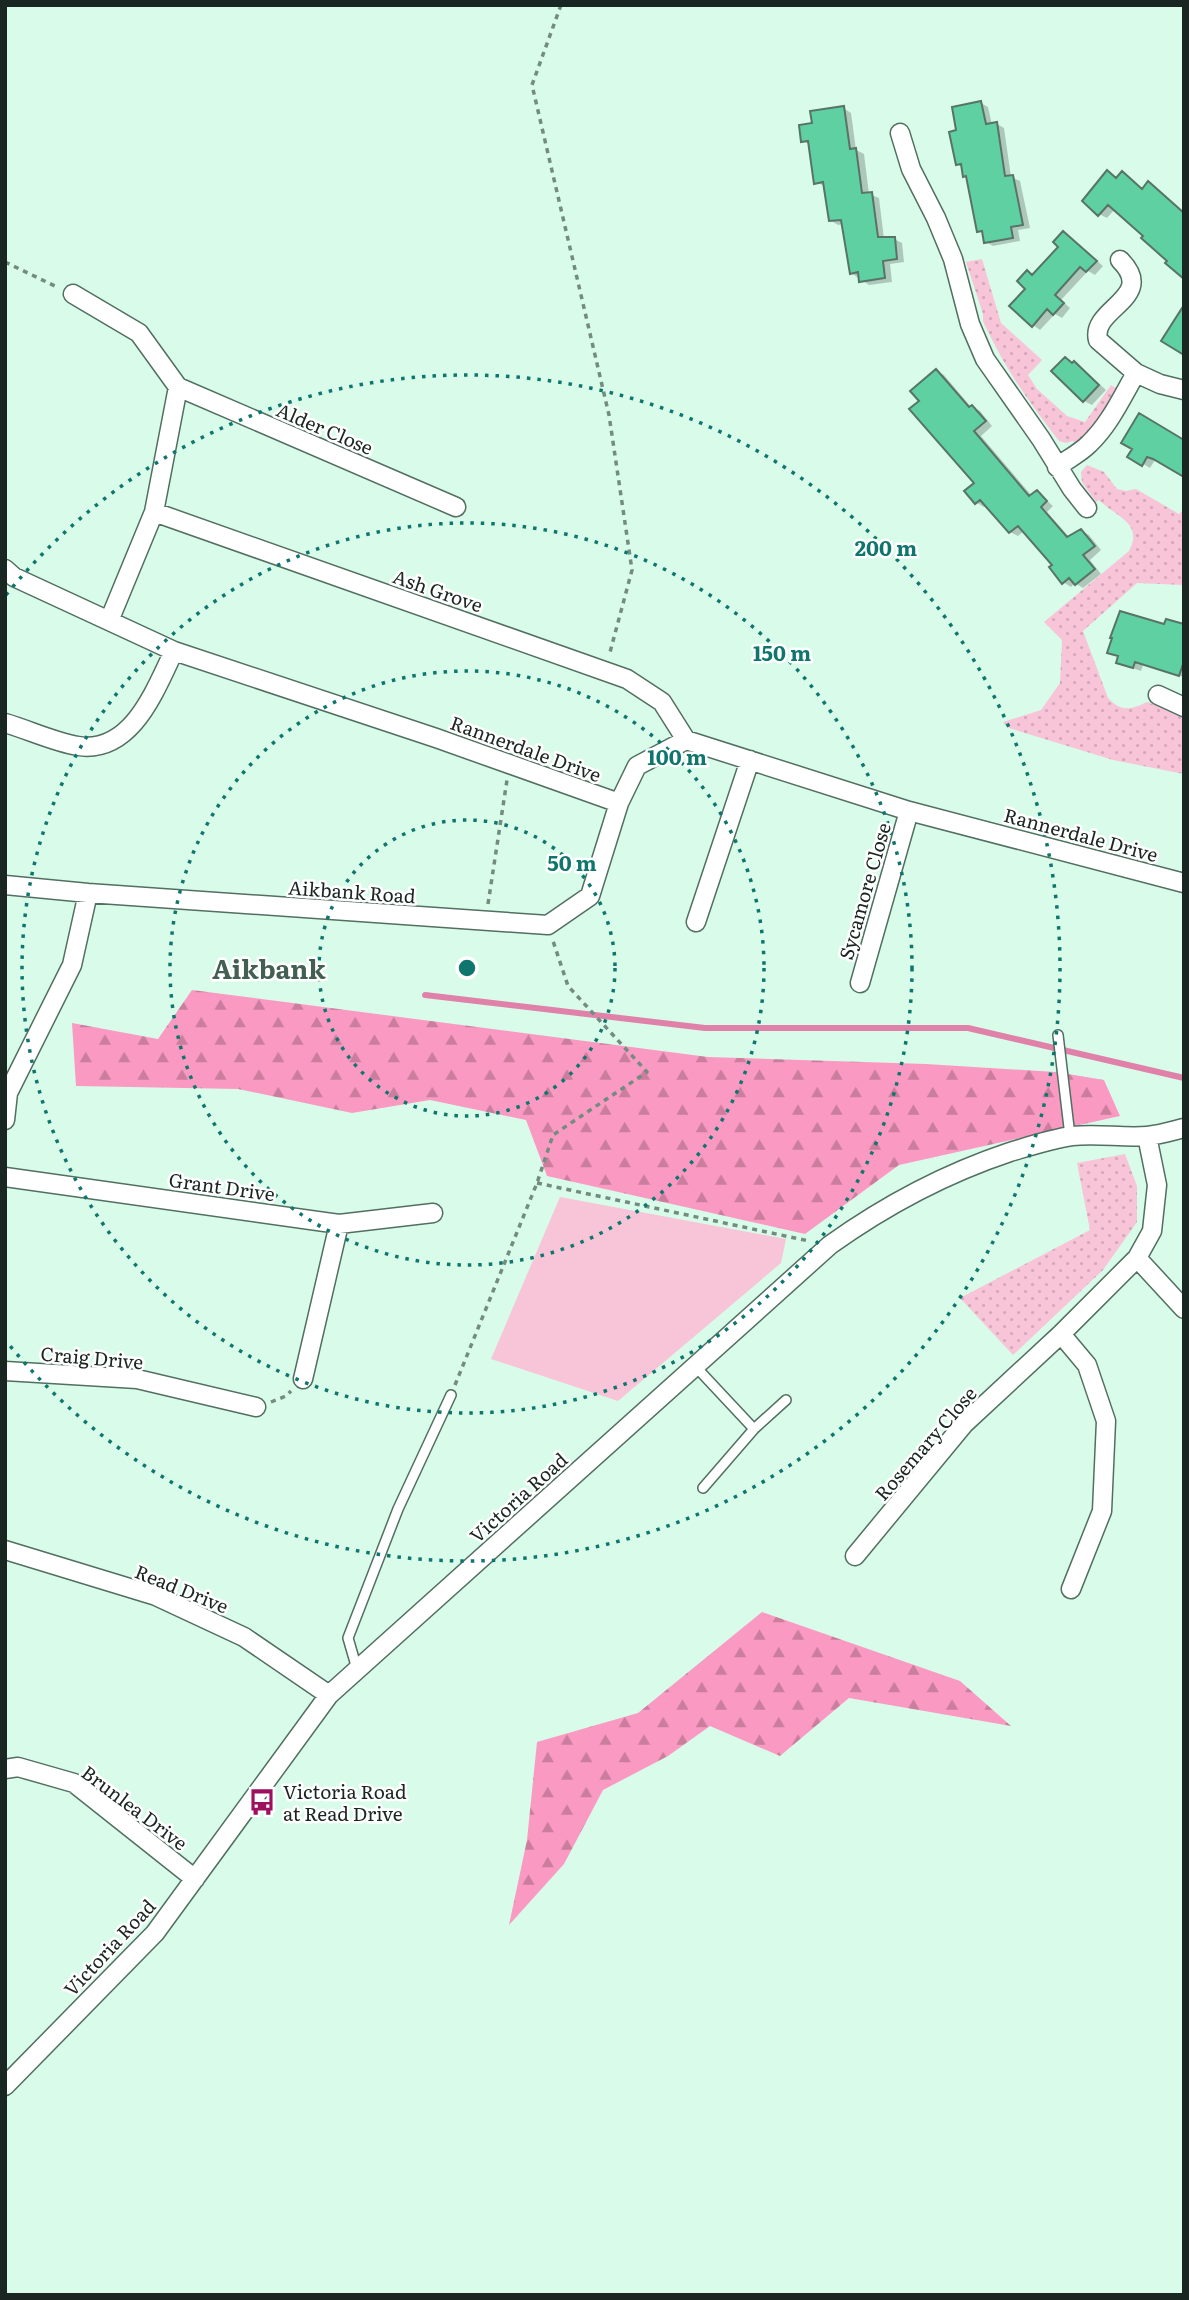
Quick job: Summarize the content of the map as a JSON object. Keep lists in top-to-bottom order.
{
  "streets": {
    "street": [
      "Alder Close",
      "Ash Grove",
      "Rannerdale Drive",
      "Aikbank Road",
      "Sycamore Close",
      "Grant Drive",
      "Craig Drive",
      "Rosemary Close",
      "Victoria Road",
      "Read Drive",
      "Brunlea Drive"
    ]
  },
  "crossings": [
    ["Ash Grove", "Rannerdale Drive"],
    ["Rannerdale Drive", "Sycamore Close"],
    ["Rosemary Close", "Victoria Road"],
    ["Victoria Road", "Read Drive"],
    ["Victoria Road", "Brunlea Drive"]
  ],
  "districts": ["Aikbank"],
  "places": {
    "bus stop": ["Victoria Road at Read Drive"]
  },
  "rings": [
    "200 m",
    "150 m",
    "100 m",
    "50 m"
  ]
}
